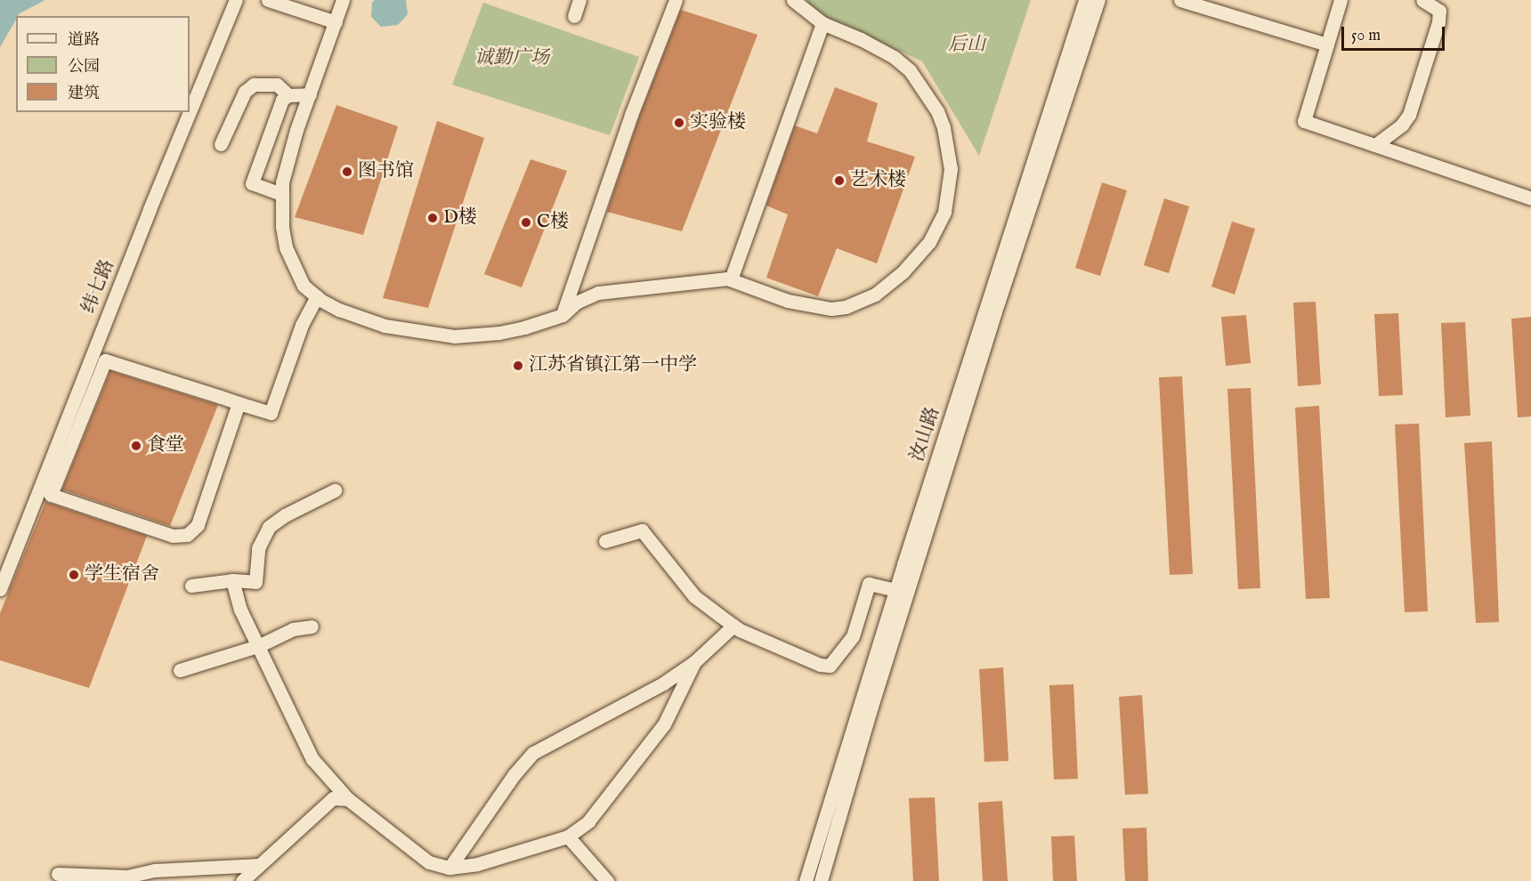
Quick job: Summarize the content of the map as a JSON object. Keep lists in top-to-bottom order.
{
  "streets": {
    "street": ["纬七路", "汝山路"]
  },
  "parks": ["后山", "诚勤广场"],
  "places": [
    "实验楼",
    "图书馆",
    "艺术楼",
    "D楼",
    "C楼",
    "江苏省镇江第一中学",
    "食堂",
    "学生宿舍"
  ],
  "legend": ["道路", "公园", "建筑"],
  "scale_bar": "50 m"
}
